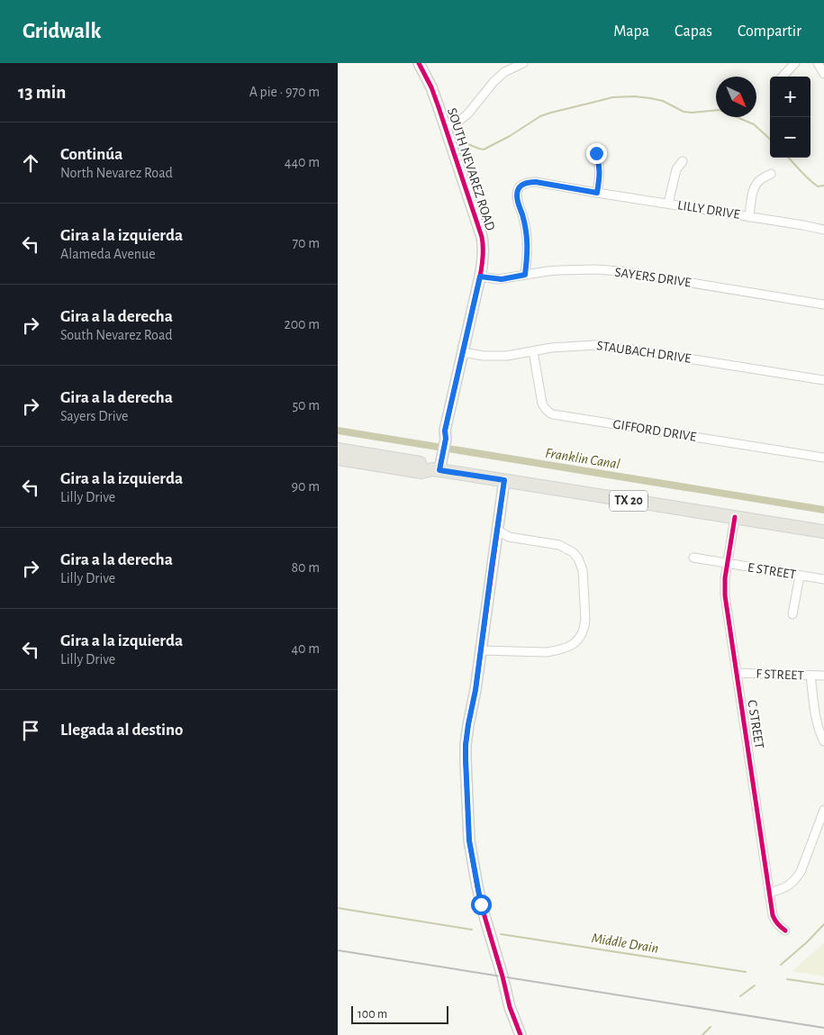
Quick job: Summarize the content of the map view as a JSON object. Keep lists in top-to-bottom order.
{
  "streets": {
    "main road": ["TX 20"],
    "street": [
      "SOUTH NEVAREZ ROAD",
      "LILLY DRIVE",
      "SAYERS DRIVE",
      "STAUBACH DRIVE",
      "GIFFORD DRIVE",
      "E STREET",
      "F STREET",
      "C STREET"
    ]
  },
  "crossings": [
    ["SOUTH NEVAREZ ROAD", "SAYERS DRIVE"],
    ["SOUTH NEVAREZ ROAD", "STAUBACH DRIVE"],
    ["SOUTH NEVAREZ ROAD", "TX 20"],
    ["LILLY DRIVE", "SAYERS DRIVE"],
    ["STAUBACH DRIVE", "GIFFORD DRIVE"],
    ["TX 20", "C STREET"],
    ["E STREET", "C STREET"],
    ["F STREET", "C STREET"]
  ],
  "water": ["Franklin Canal", "Middle Drain"],
  "scale_bar": "100 m",
  "north": "bottom right",
  "page": {
    "header": "Gridwalk",
    "nav": ["Mapa", "Capas", "Compartir"],
    "heading": ["13 min", "A pie · 970 m"],
    "map_buttons": ["+", "−"],
    "list": [
      ["Continúa", "North Nevarez Road", "440 m"],
      ["Gira a la izquierda", "Alameda Avenue", "70 m"],
      ["Gira a la derecha", "South Nevarez Road", "200 m"],
      ["Gira a la derecha", "Sayers Drive", "50 m"],
      ["Gira a la izquierda", "Lilly Drive", "90 m"],
      ["Gira a la derecha", "Lilly Drive", "80 m"],
      ["Gira a la izquierda", "Lilly Drive", "40 m"],
      "Llegada al destino"
    ],
    "scale": "100 m"
  }
}
